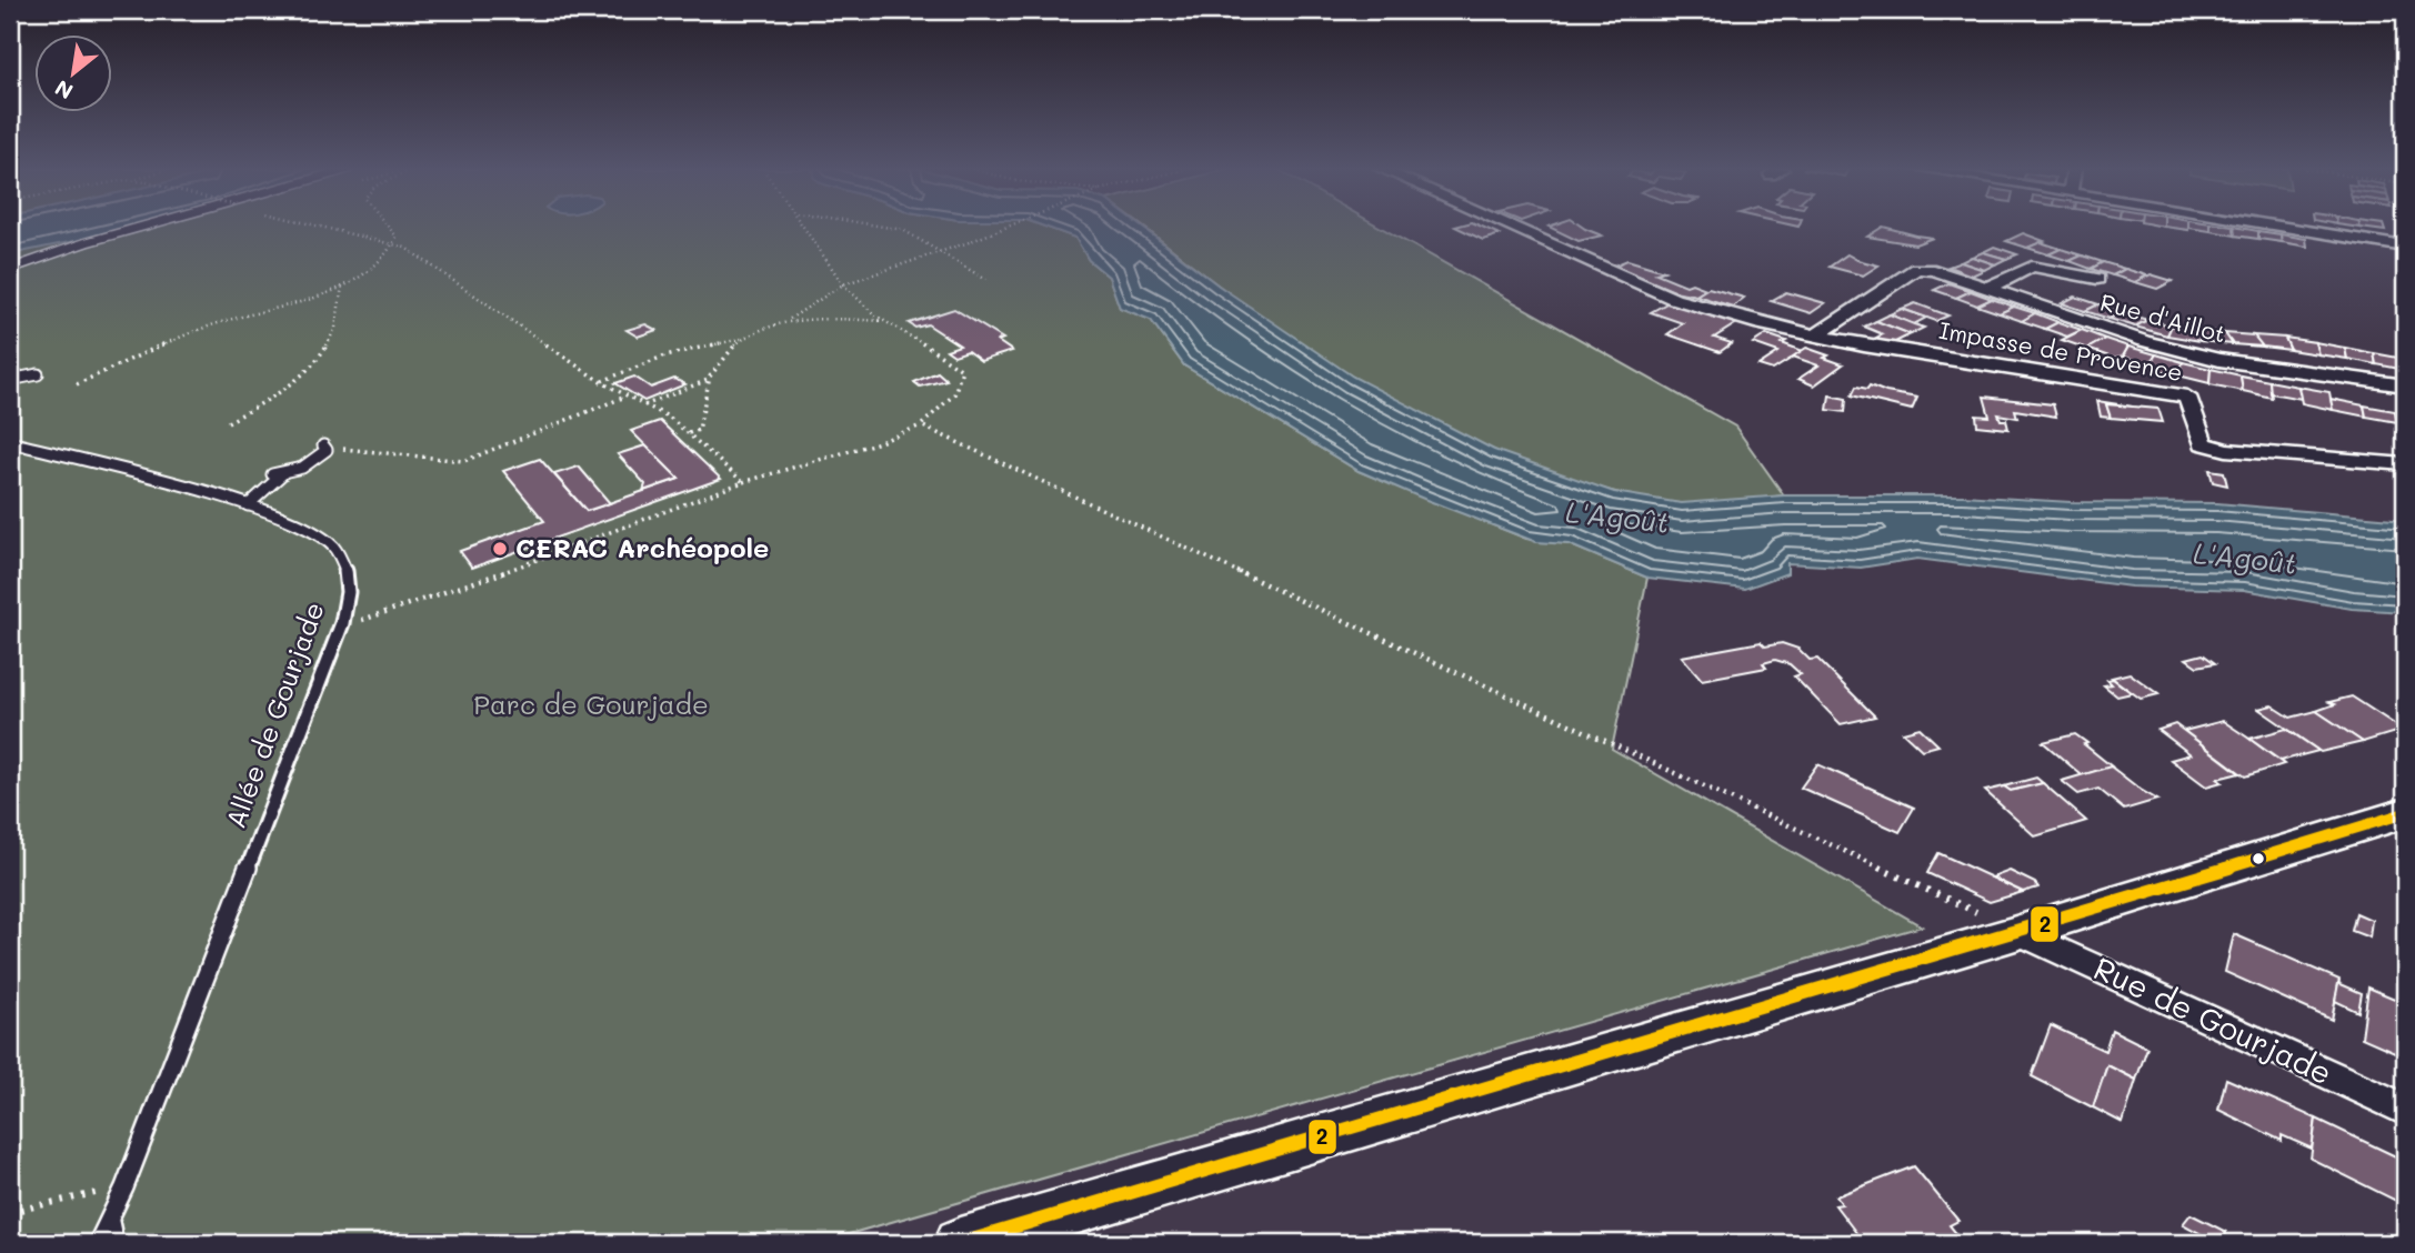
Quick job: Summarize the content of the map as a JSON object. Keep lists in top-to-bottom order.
{
  "streets": {
    "street": ["Rue d'Aillot", "Impasse de Provence", "Rue de Gourjade"],
    "lane": ["Allée de Gourjade"]
  },
  "crossings": [
    ["Rue d'Aillot", "Impasse de Provence"]
  ],
  "water": ["L'Agoût"],
  "parks": ["Parc de Gourjade"],
  "places": ["CERAC Archéopole"],
  "lines": ["transit line 2"],
  "north": "bottom left"
}
